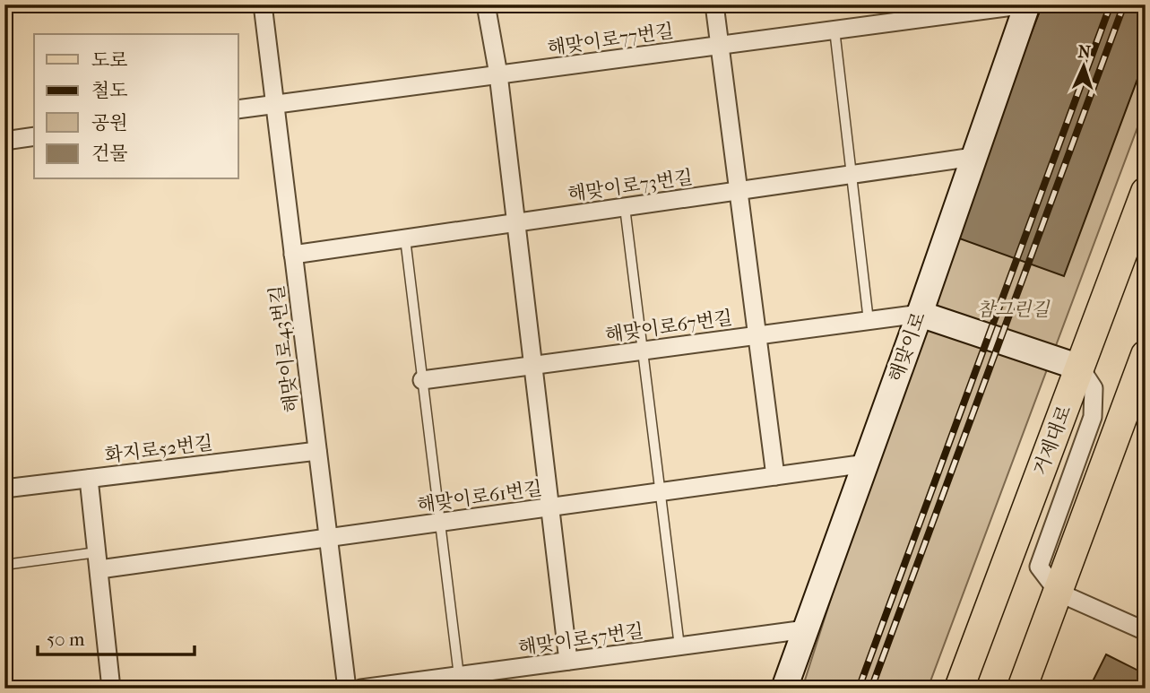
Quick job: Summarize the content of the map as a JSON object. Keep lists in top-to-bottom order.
{
  "streets": {
    "main road": ["거제대로"],
    "street": [
      "해맞이로77번길",
      "해맞이로73번길",
      "해맞이로67번길",
      "해맞이로",
      "해맞이로43번길",
      "화지로52번길",
      "해맞이로61번길",
      "해맞이로57번길"
    ]
  },
  "crossings": [
    ["해맞이로77번길", "해맞이로"],
    ["해맞이로77번길", "해맞이로43번길"],
    ["해맞이로73번길", "해맞이로"],
    ["해맞이로73번길", "해맞이로43번길"],
    ["해맞이로67번길", "해맞이로"],
    ["해맞이로", "해맞이로61번길"],
    ["해맞이로", "해맞이로57번길"],
    ["해맞이로43번길", "화지로52번길"],
    ["해맞이로43번길", "해맞이로61번길"]
  ],
  "parks": ["참그린길"],
  "legend": [
    "도로",
    "철도",
    "공원",
    "건물"
  ],
  "scale_bar": "50 m",
  "north": "top"
}
